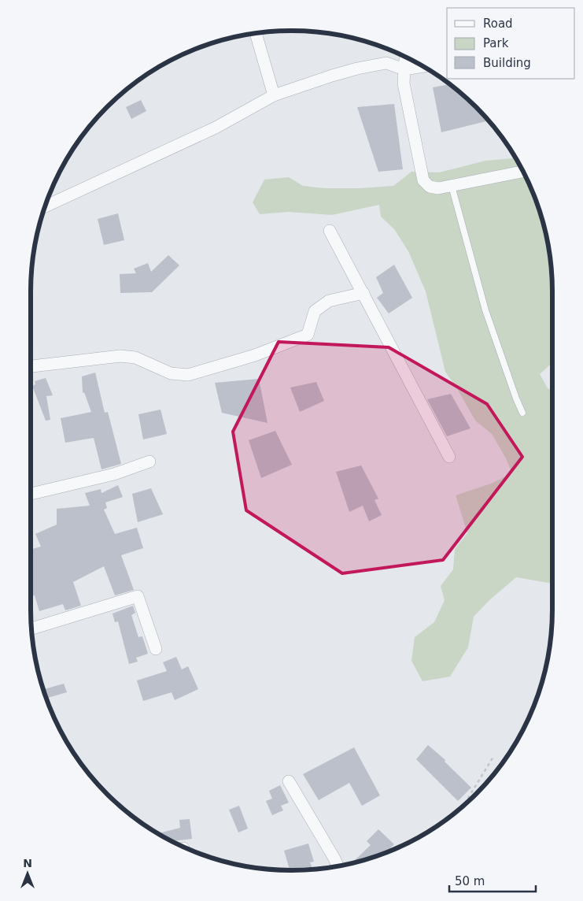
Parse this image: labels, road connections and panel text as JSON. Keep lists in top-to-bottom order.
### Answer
{
  "legend": ["Road", "Park", "Building"],
  "scale_bar": "50 m",
  "north": "top"
}
